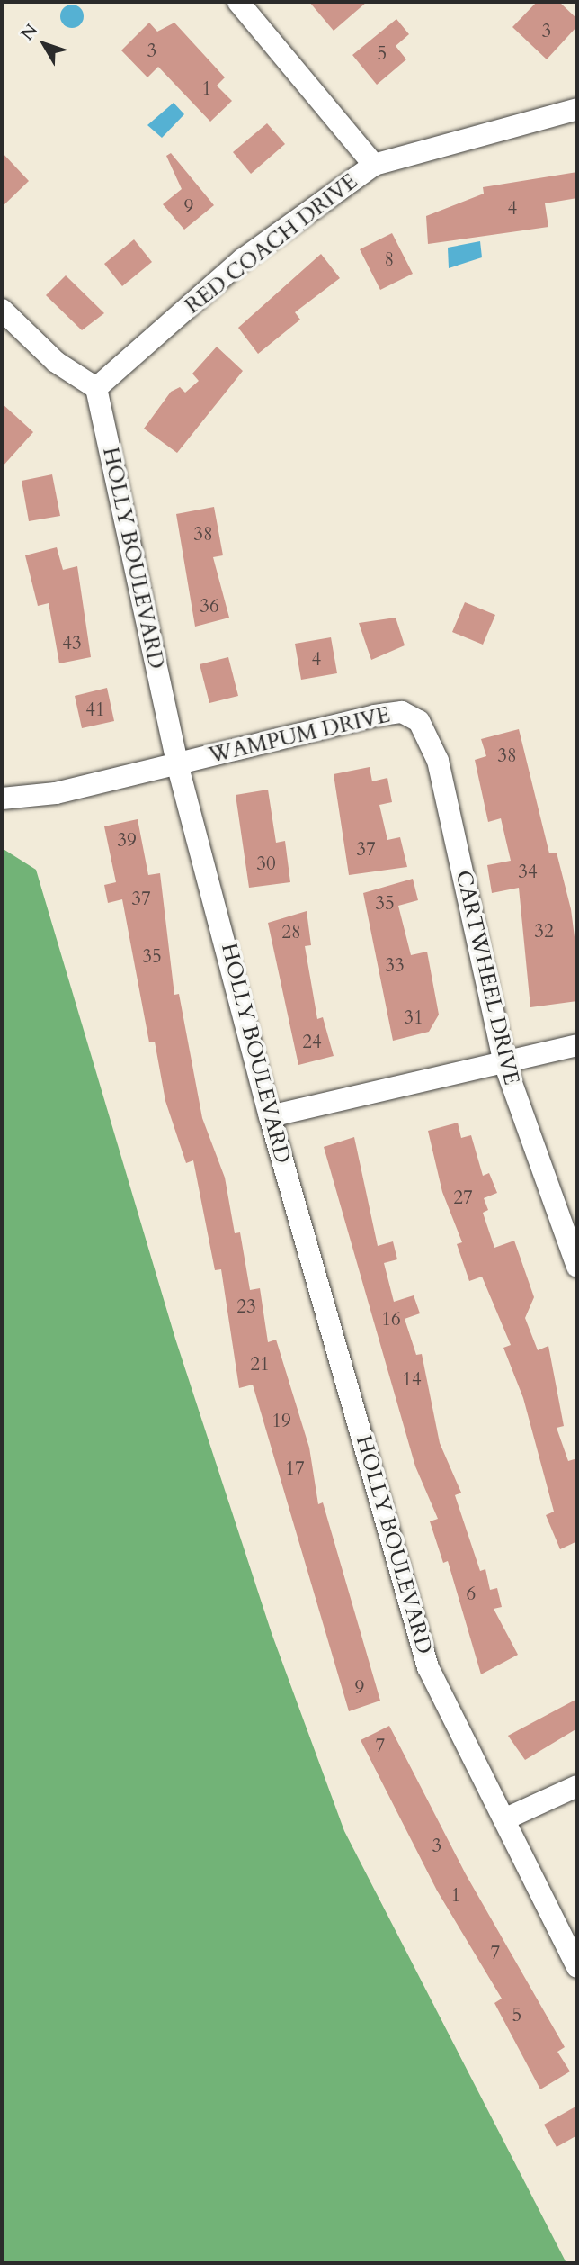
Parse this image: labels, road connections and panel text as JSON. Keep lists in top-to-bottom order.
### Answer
{
  "streets": {
    "street": [
      "RED COACH DRIVE",
      "HOLLY BOULEVARD",
      "WAMPUM DRIVE",
      "CARTWHEEL DRIVE"
    ]
  },
  "crossings": [
    ["RED COACH DRIVE", "HOLLY BOULEVARD"],
    ["HOLLY BOULEVARD", "WAMPUM DRIVE"],
    ["WAMPUM DRIVE", "CARTWHEEL DRIVE"]
  ],
  "house_numbers": [
    "3",
    "3",
    "5",
    "1",
    "9",
    "4",
    "8",
    "38",
    "36",
    "43",
    "4",
    "41",
    "38",
    "39",
    "37",
    "30",
    "34",
    "37",
    "35",
    "32",
    "28",
    "35",
    "33",
    "31",
    "24",
    "27",
    "23",
    "16",
    "21",
    "14",
    "19",
    "17",
    "6",
    "9",
    "7",
    "3",
    "1",
    "7",
    "5"
  ],
  "north": "top left"
}
